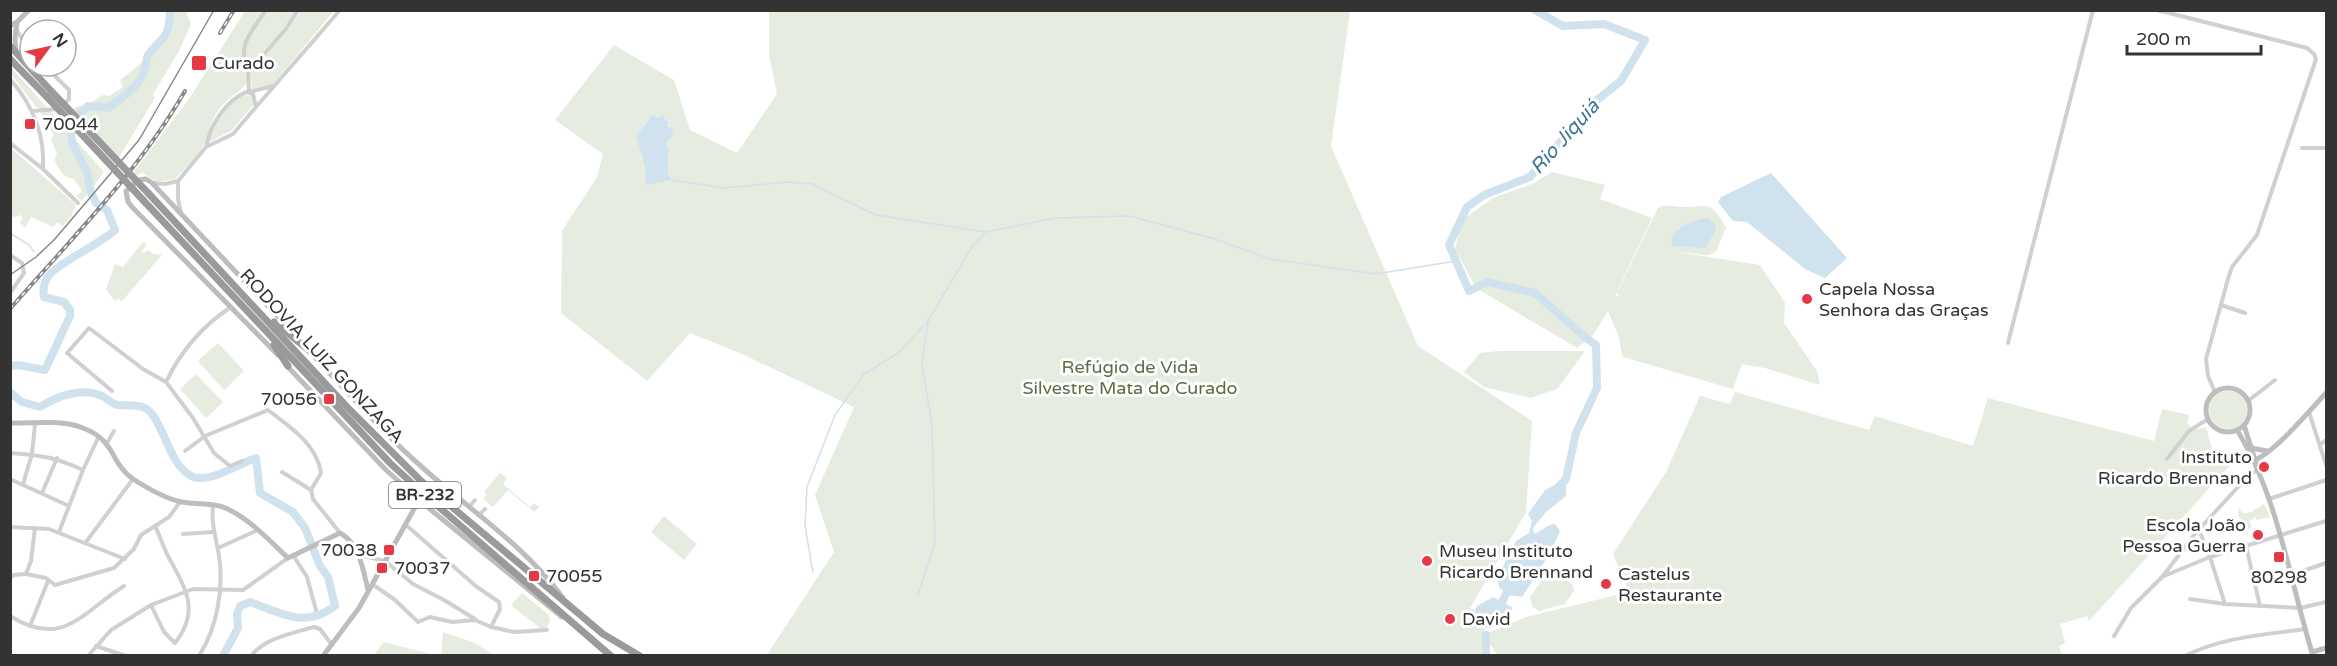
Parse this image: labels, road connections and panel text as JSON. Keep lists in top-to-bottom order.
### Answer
{
  "streets": {
    "highway": ["RODOVIA LUIZ GONZAGA", "BR-232"]
  },
  "water": ["Rio Jiquiá"],
  "parks": ["Refúgio de Vida Silvestre Mata do Curado"],
  "places": {
    "transit": [
      "Curado",
      "70044",
      "70056",
      "70038",
      "80298",
      "70037",
      "70055"
    ],
    "other": [
      "Capela Nossa Senhora das Graças",
      "Instituto Ricardo Brennand",
      "Escola João Pessoa Guerra",
      "Museu Instituto Ricardo Brennand",
      "Castelus Restaurante",
      "David"
    ]
  },
  "scale_bar": "200 m",
  "north": "top right"
}
